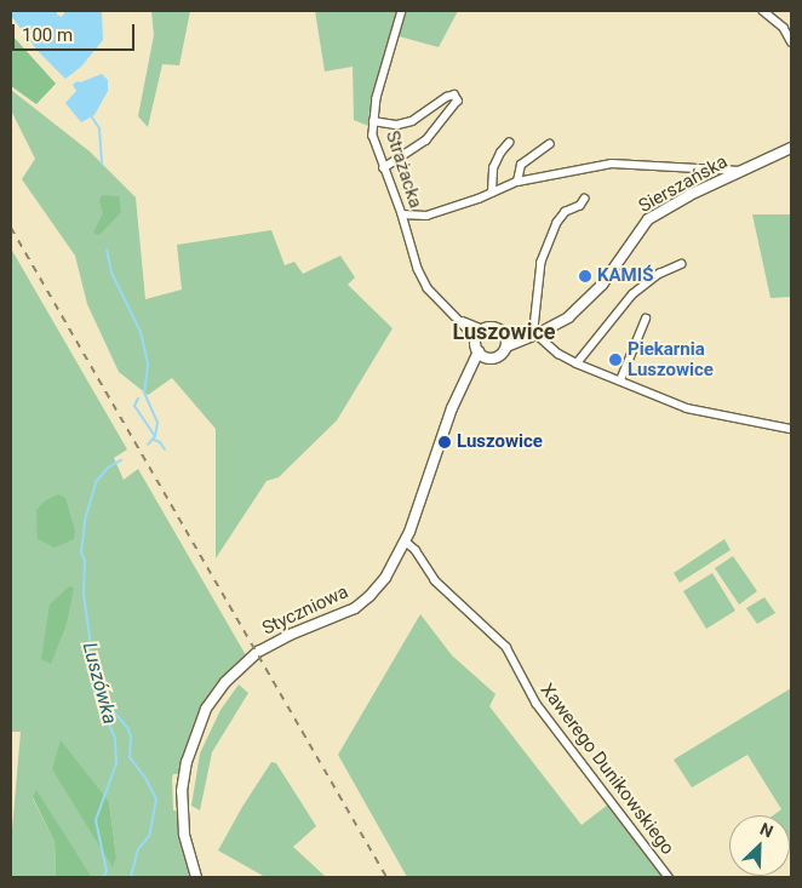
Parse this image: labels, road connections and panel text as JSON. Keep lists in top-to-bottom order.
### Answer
{
  "streets": {
    "street": [
      "Strażacka",
      "Sierszańska",
      "Styczniowa",
      "Xawerego Dunikowskiego"
    ]
  },
  "crossings": [
    ["Strażacka", "Sierszańska"],
    ["Strażacka", "Styczniowa"],
    ["Sierszańska", "Styczniowa"],
    ["Styczniowa", "Xawerego Dunikowskiego"]
  ],
  "districts": ["Luszowice"],
  "water": ["Luszówka"],
  "places": ["KAMIŚ", "Piekarnia Luszowice", "Luszowice"],
  "scale_bar": "100 m",
  "north": "top right"
}
